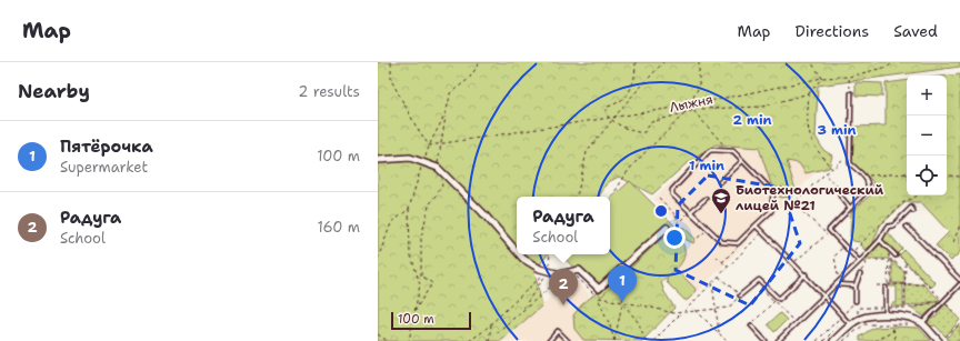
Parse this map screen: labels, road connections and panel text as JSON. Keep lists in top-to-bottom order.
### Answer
{
  "streets": {
    "path": ["Лыжня"]
  },
  "places": {
    "school or university": ["Биотехнологический лицей №21"]
  },
  "scale_bar": "100 m",
  "page": {
    "header": "Map",
    "nav": ["Map", "Directions", "Saved"],
    "heading": ["Nearby", "2 results"],
    "map_buttons": ["+", "−"],
    "list": [
      {
        "mark": "1",
        "name": "Пятёрочка",
        "note": "Supermarket",
        "value": "100 m"
      },
      {
        "mark": "2",
        "name": "Радуга",
        "note": "School",
        "value": "160 m"
      }
    ],
    "popup": ["Радуга", "School"],
    "pins": ["1", "2"],
    "scale": "100 m"
  },
  "rings": ["2 min", "3 min", "1 min"]
}
